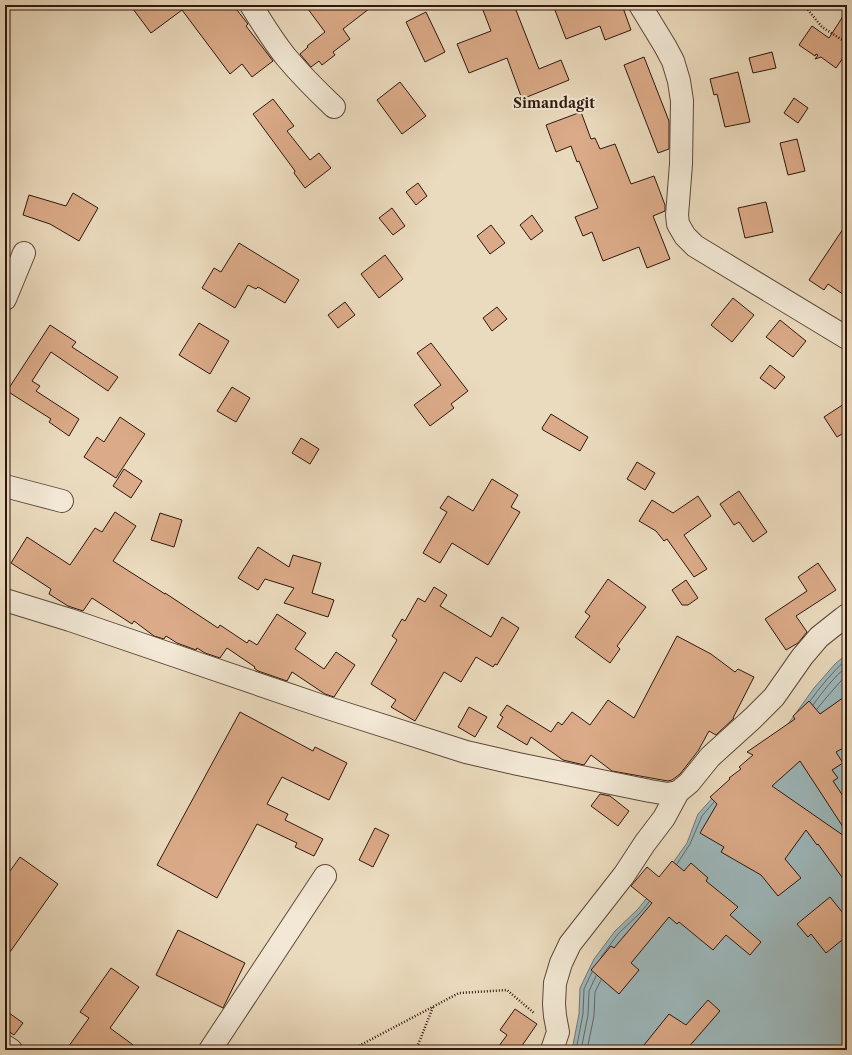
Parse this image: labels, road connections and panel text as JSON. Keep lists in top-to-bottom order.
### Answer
{
  "districts": ["Simandagit"]
}
